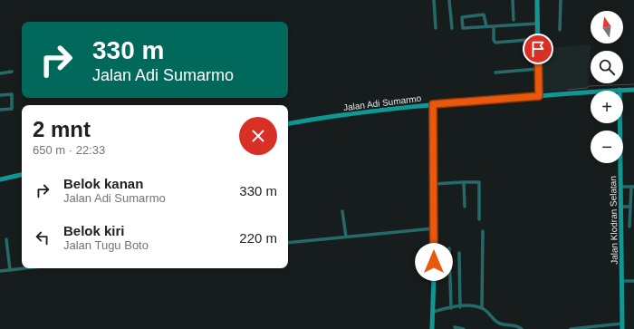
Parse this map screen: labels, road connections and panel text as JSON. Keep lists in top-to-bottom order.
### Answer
{
  "streets": {
    "main road": ["Jalan Adi Sumarmo", "Jalan Klodran Selatan"]
  },
  "crossings": [
    ["Jalan Adi Sumarmo", "Jalan Klodran Selatan"]
  ],
  "north": "top",
  "page": {
    "map_buttons": ["+", "−"],
    "turn": ["330 m", "Jalan Adi Sumarmo"],
    "heading": ["2 mnt", "650 m · 22:33"],
    "list": [
      {
        "name": "Belok kanan",
        "note": "Jalan Adi Sumarmo",
        "value": "330 m"
      },
      {
        "name": "Belok kiri",
        "note": "Jalan Tugu Boto",
        "value": "220 m"
      }
    ]
  }
}
